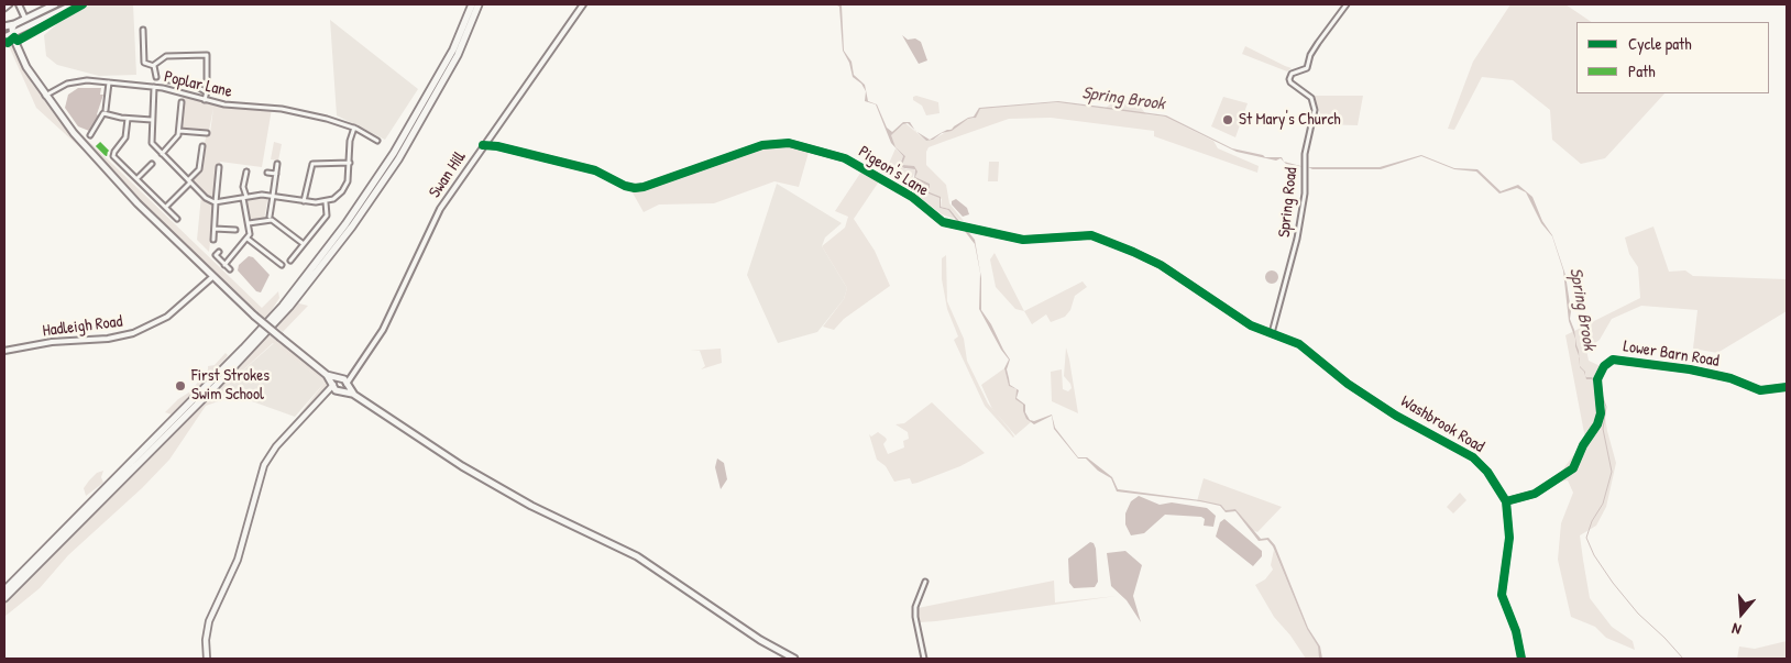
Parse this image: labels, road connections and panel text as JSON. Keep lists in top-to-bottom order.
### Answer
{
  "streets": {
    "street": [
      "Poplar Lane",
      "Pigeon's Lane",
      "Swan Hill",
      "Spring Road",
      "Hadleigh Road",
      "Lower Barn Road",
      "Washbrook Road"
    ]
  },
  "crossings": [
    ["Pigeon's Lane", "Swan Hill"],
    ["Pigeon's Lane", "Spring Road"],
    ["Pigeon's Lane", "Washbrook Road"],
    ["Spring Road", "Washbrook Road"],
    ["Lower Barn Road", "Washbrook Road"]
  ],
  "water": ["Spring Brook"],
  "places": ["St Mary's Church", "First Strokes Swim School"],
  "legend": ["Cycle path", "Path"],
  "north": "bottom"
}
